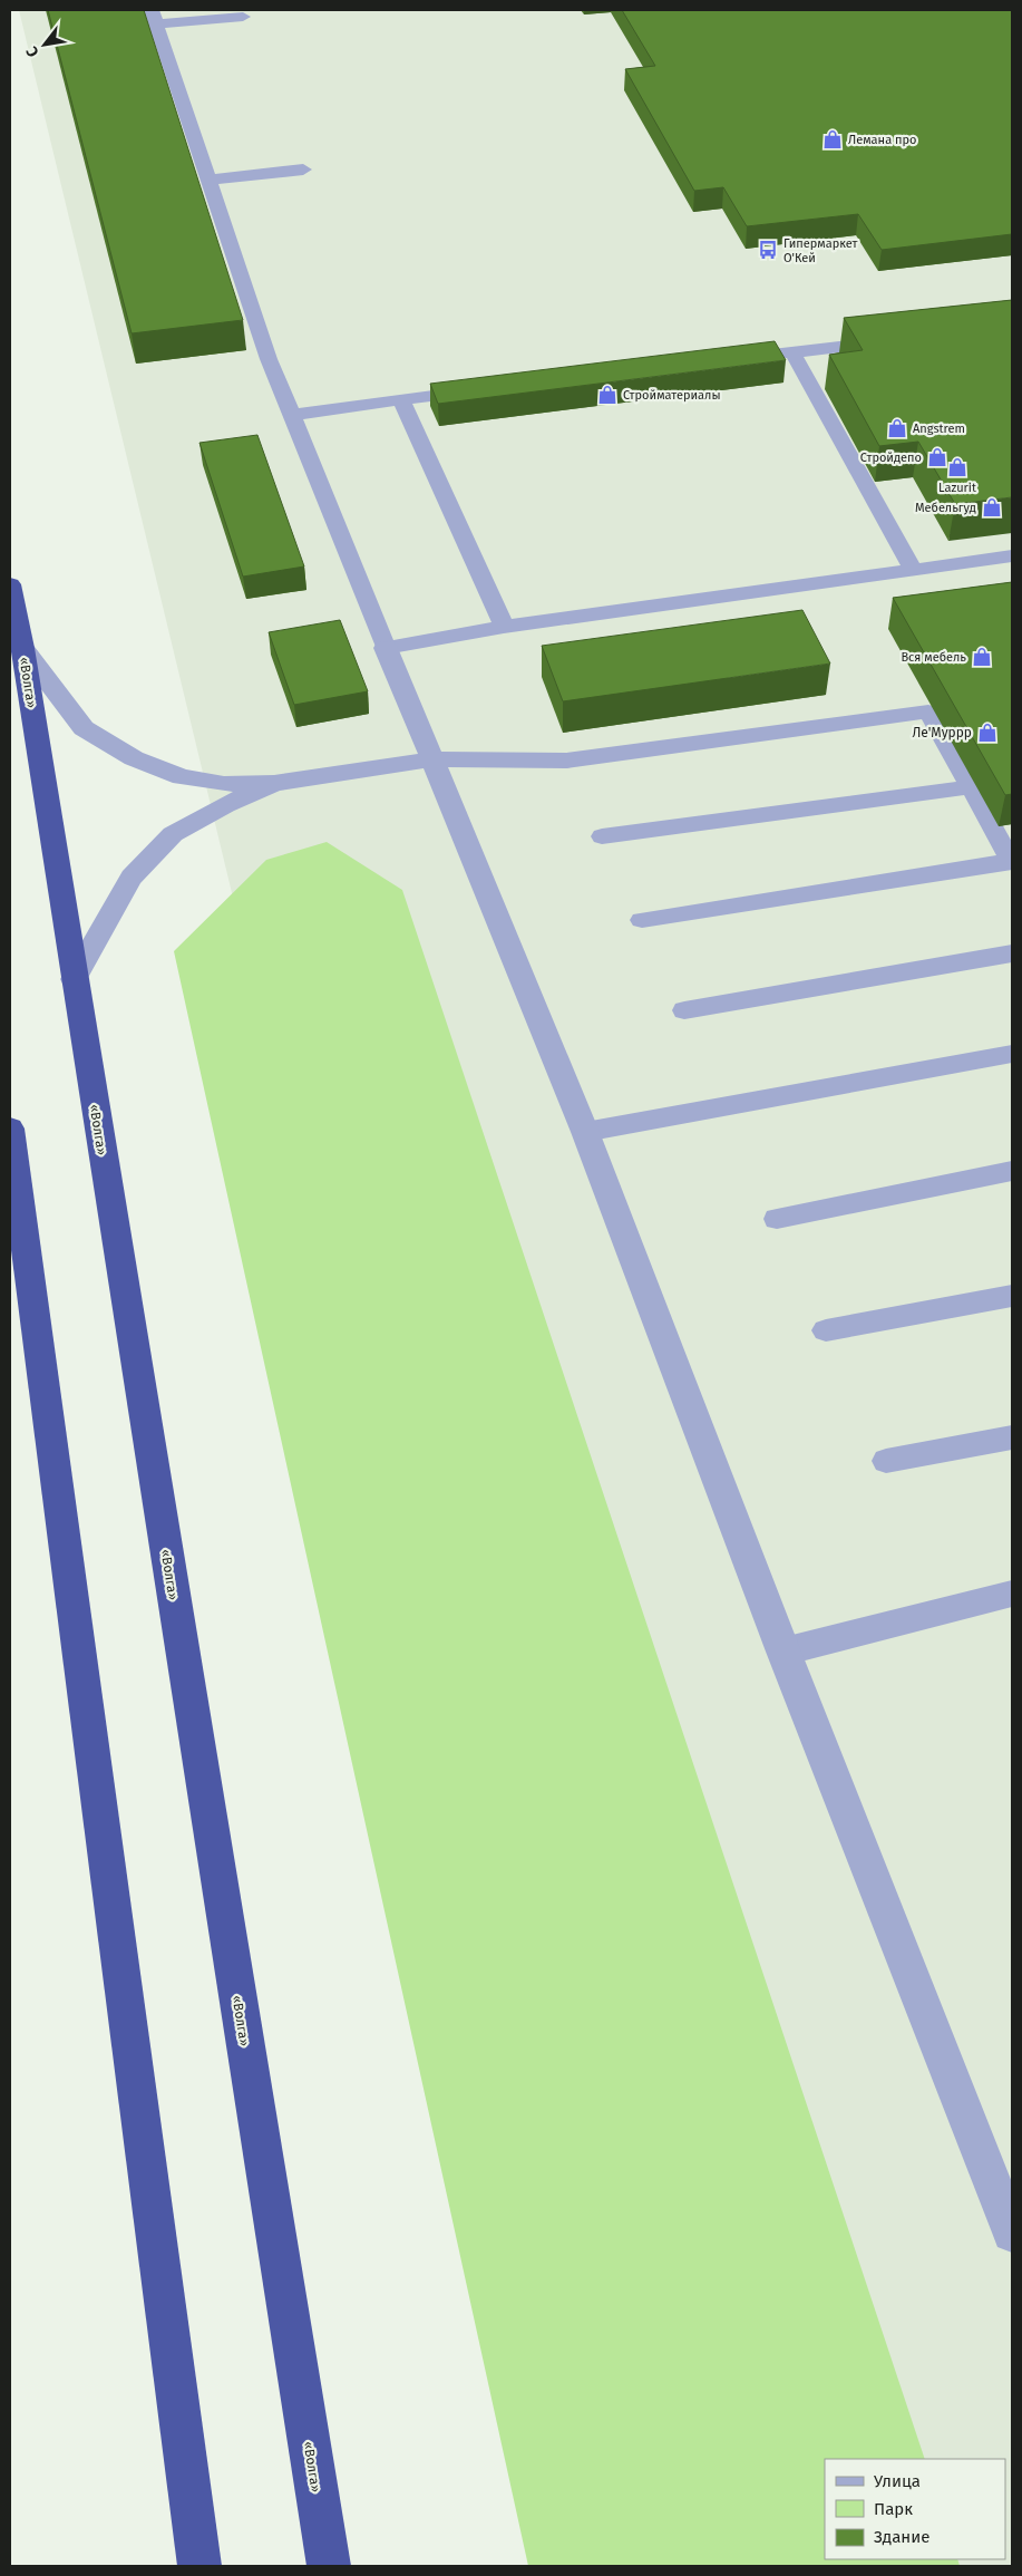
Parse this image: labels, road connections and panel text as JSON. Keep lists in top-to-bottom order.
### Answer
{
  "streets": {
    "highway": ["«Волга»"]
  },
  "places": {
    "shop": [
      "Лемана про",
      "Стройматериалы",
      "Angstrem",
      "Стройдепо",
      "Lazurit",
      "Мебельгуд",
      "Вся мебель",
      "Ле'Муррр"
    ],
    "bus stop": ["Гипермаркет О'Кей"]
  },
  "legend": ["Улица", "Парк", "Здание"],
  "north": "bottom left"
}
